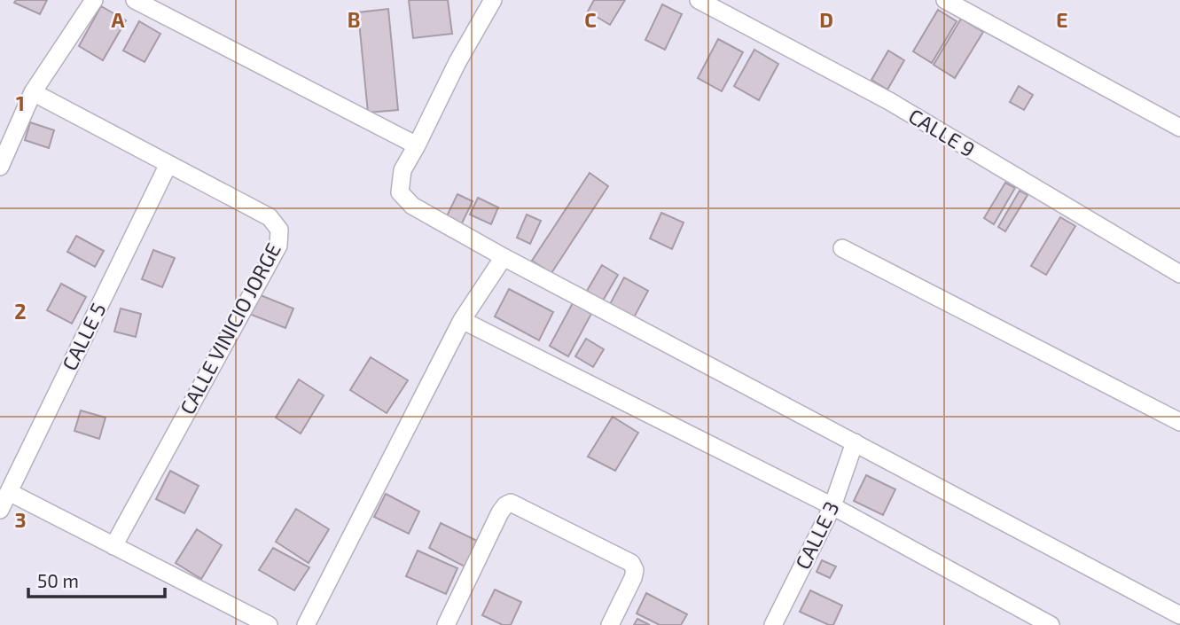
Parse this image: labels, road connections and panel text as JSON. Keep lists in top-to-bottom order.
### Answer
{
  "streets": {
    "street": [
      "CALLE 9",
      "CALLE VINICIO JORGE",
      "CALLE 5",
      "CALLE 3"
    ]
  },
  "crossings": [
    ["CALLE VINICIO JORGE", "CALLE 5"]
  ],
  "scale_bar": "50 m",
  "grid": {
    "columns": [
      "A",
      "B",
      "C",
      "D",
      "E"
    ],
    "rows": ["1", "2", "3"]
  }
}
